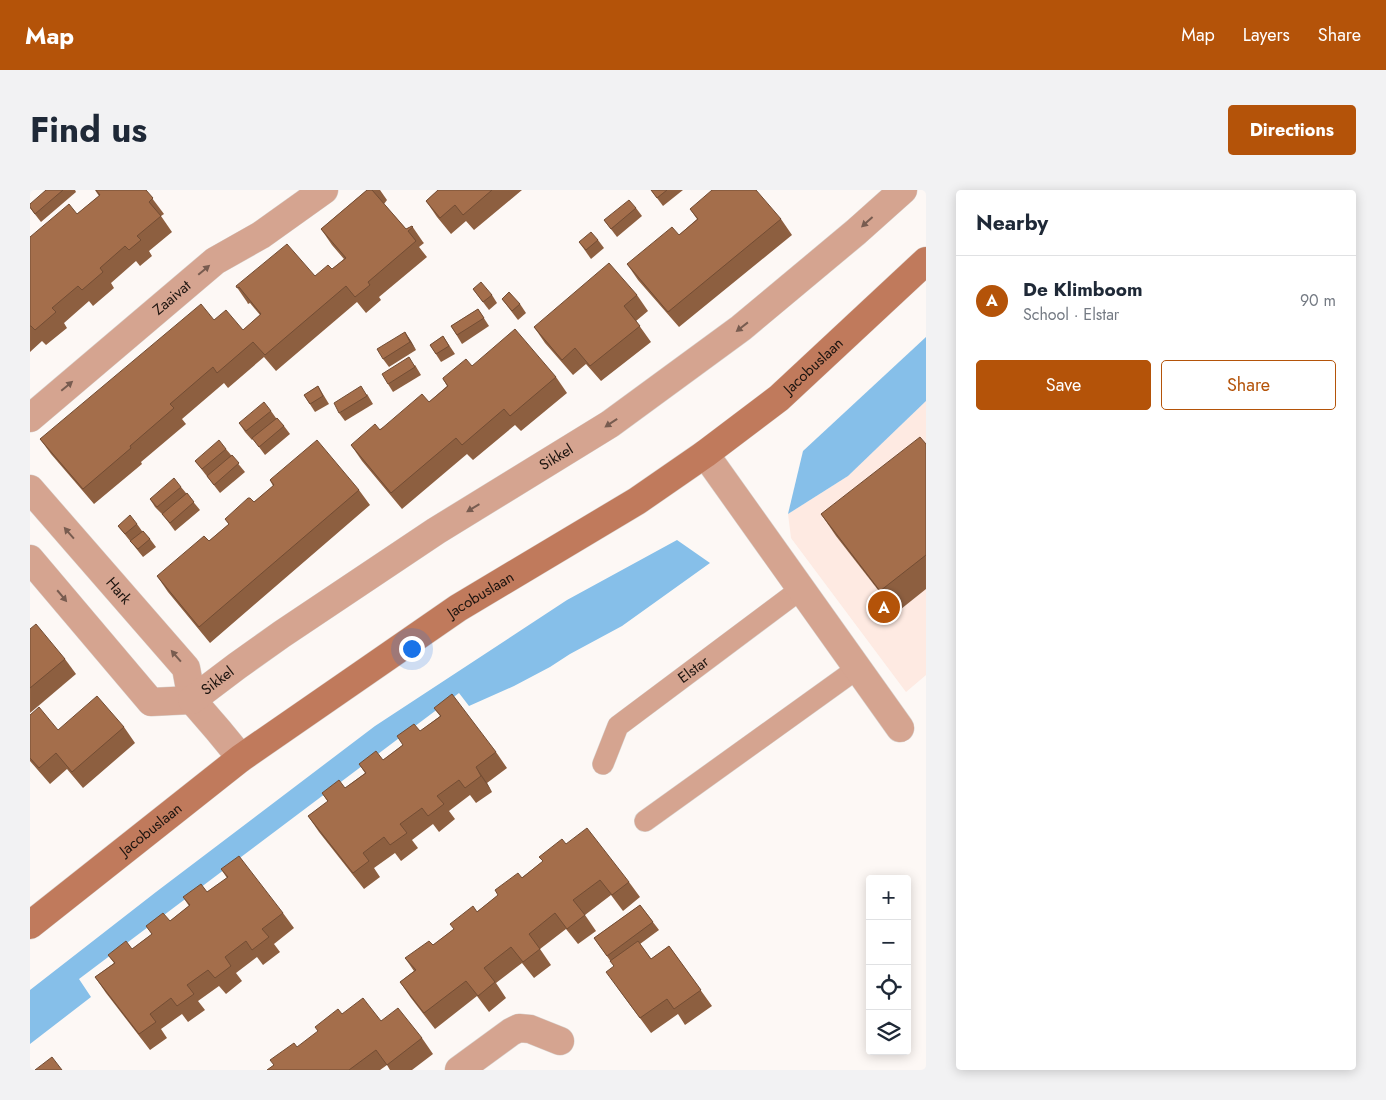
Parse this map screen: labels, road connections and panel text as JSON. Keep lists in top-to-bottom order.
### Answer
{
  "streets": {
    "main road": ["Jacobuslaan"],
    "street": ["Zaaivat", "Sikkel", "Hark"],
    "lane": ["Elstar"]
  },
  "crossings": [
    ["Sikkel", "Hark"]
  ],
  "one_way": ["Zaaivat", "Sikkel"],
  "page": {
    "header": "Map",
    "nav": ["Map", "Layers", "Share"],
    "title": "Find us",
    "buttons": [
      "Directions",
      ["Save", "Share"]
    ],
    "heading": "Nearby",
    "list": [
      {
        "mark": "A",
        "name": "De Klimboom",
        "note": "School · Elstar",
        "value": "90 m"
      }
    ],
    "pins": "A",
    "map_buttons": ["+", "−"]
  }
}
